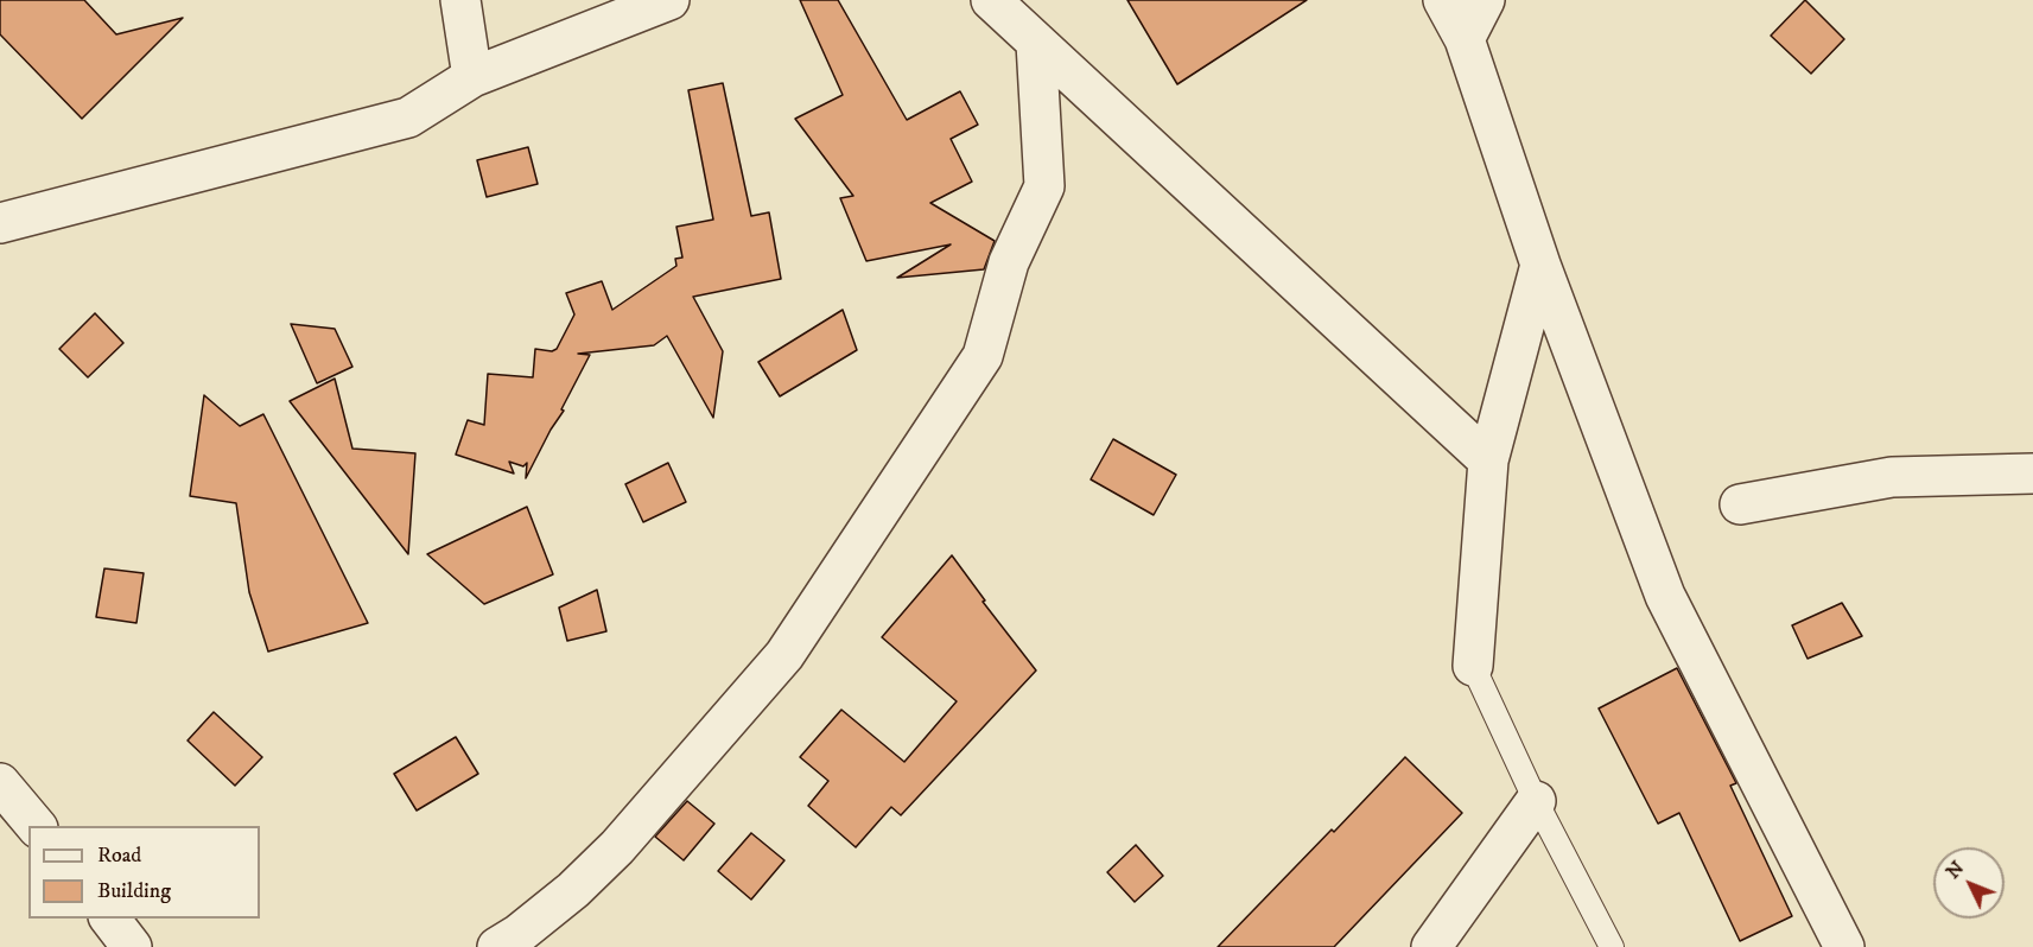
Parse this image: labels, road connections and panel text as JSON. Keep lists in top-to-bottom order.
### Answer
{
  "legend": ["Road", "Building"],
  "north": "top left"
}
